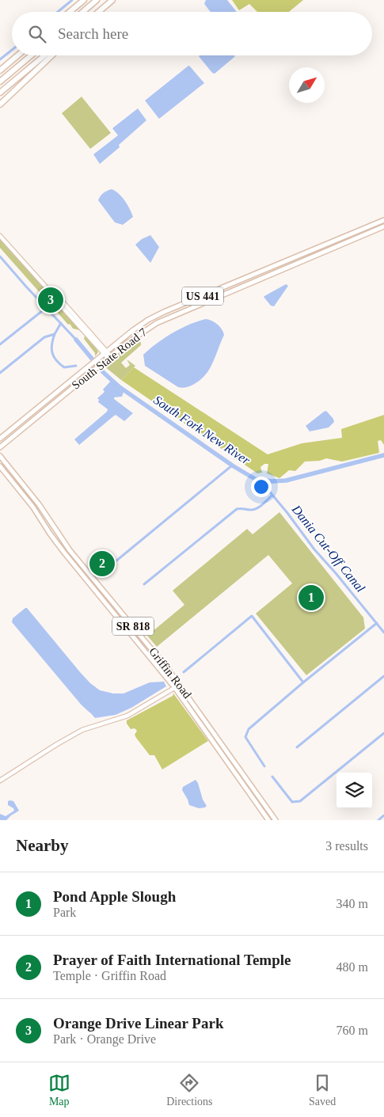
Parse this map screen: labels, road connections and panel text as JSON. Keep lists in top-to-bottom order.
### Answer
{
  "streets": {
    "main road": [
      "US 441",
      "South State Road 7",
      "SR 818",
      "Griffin Road"
    ]
  },
  "water": ["South Fork New River", "Dania Cut-Off Canal"],
  "north": "top right",
  "page": {
    "search": "Search here",
    "pins": ["3", "2", "1"],
    "heading": ["Nearby", "3 results"],
    "list": [
      {
        "mark": "1",
        "name": "Pond Apple Slough",
        "note": "Park",
        "value": "340 m"
      },
      {
        "mark": "2",
        "name": "Prayer of Faith International Temple",
        "note": "Temple · Griffin Road",
        "value": "480 m"
      },
      {
        "mark": "3",
        "name": "Orange Drive Linear Park",
        "note": "Park · Orange Drive",
        "value": "760 m"
      }
    ],
    "nav": ["Map", "Directions", "Saved"]
  }
}
